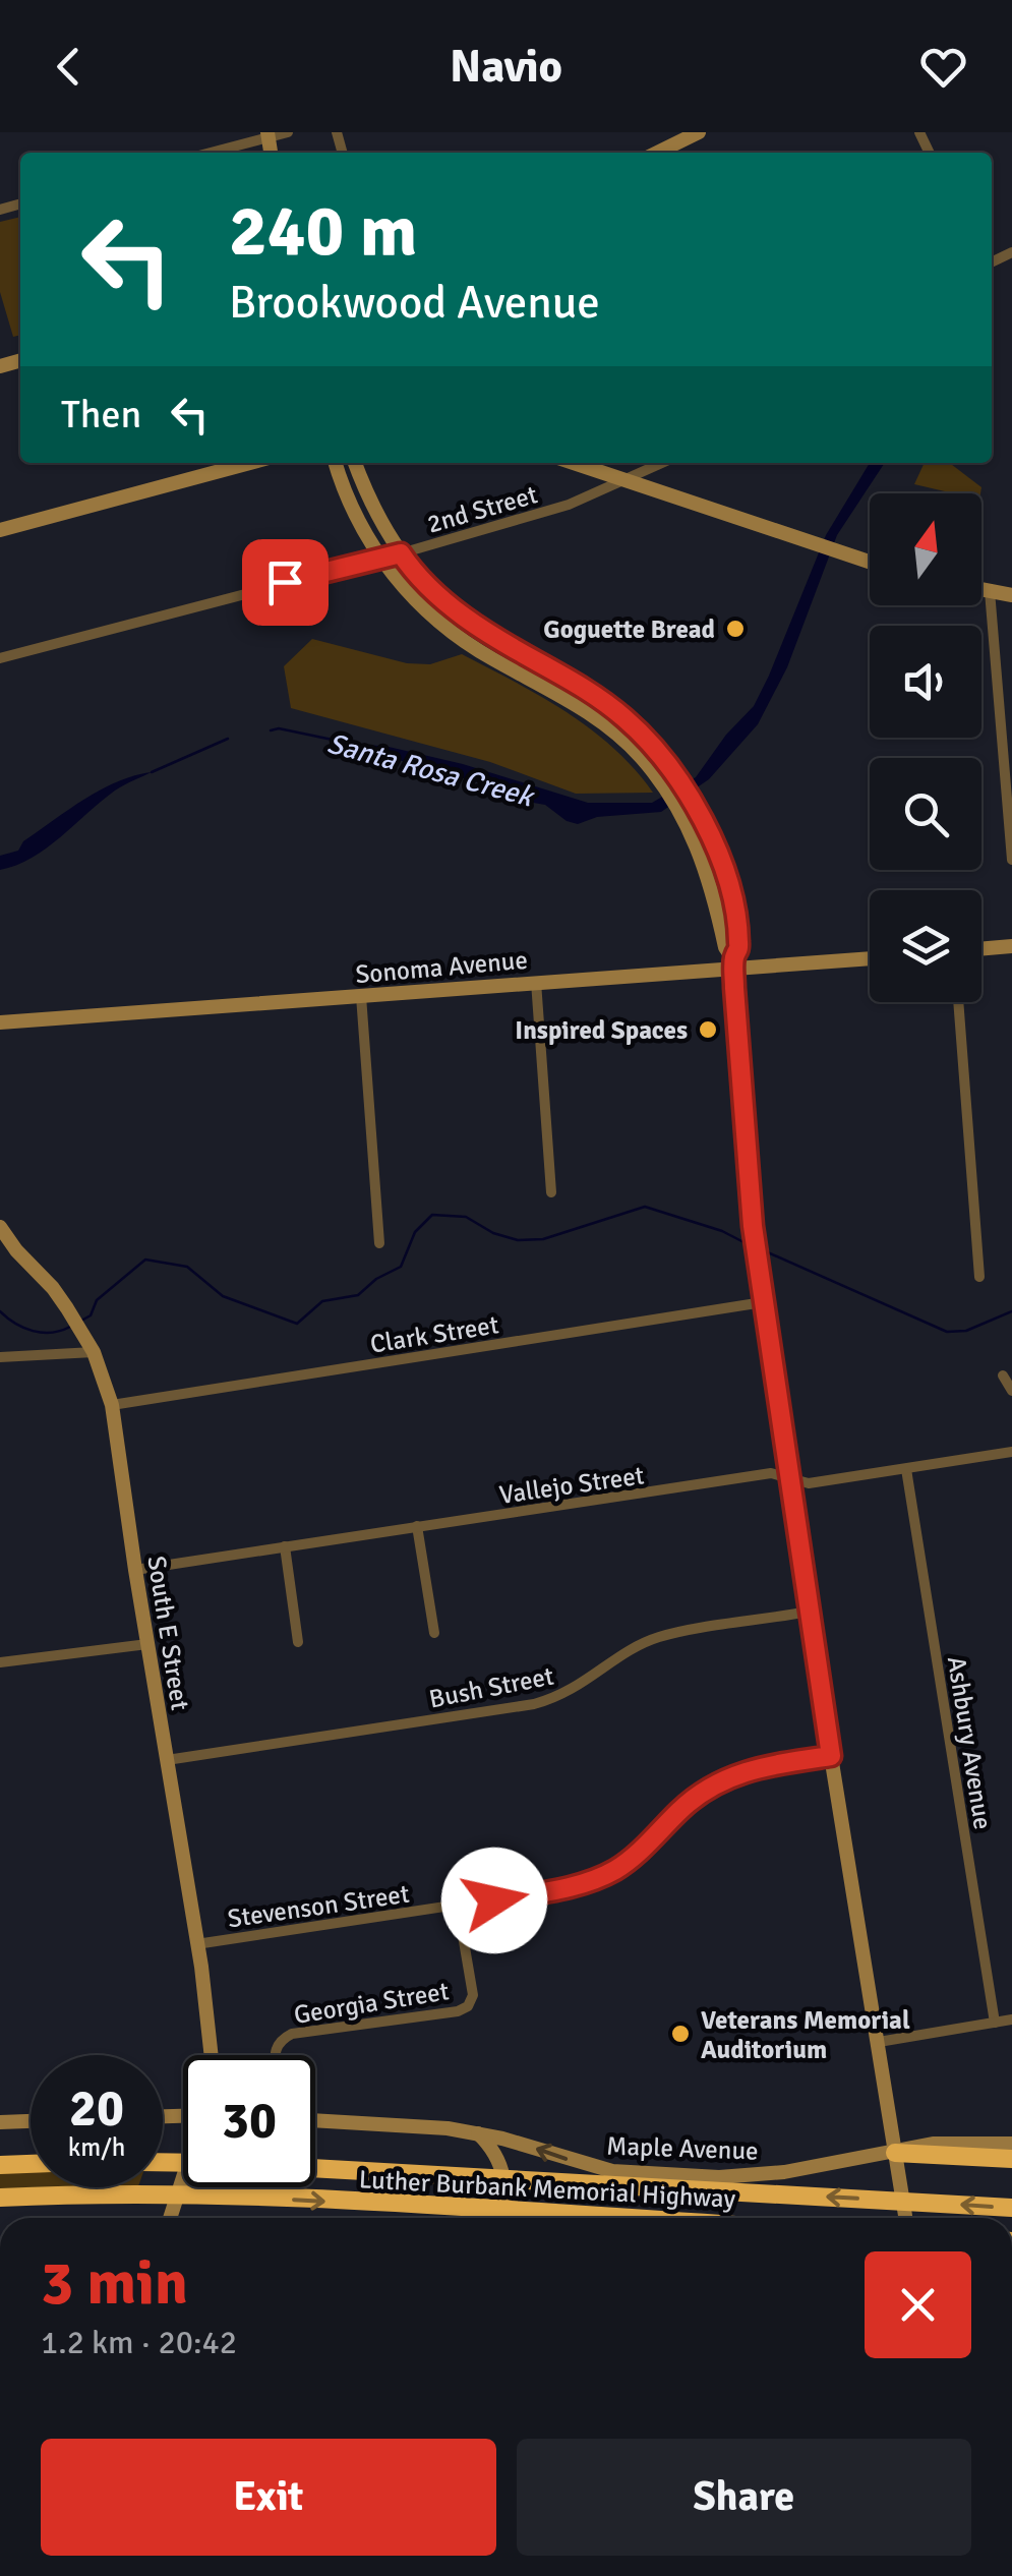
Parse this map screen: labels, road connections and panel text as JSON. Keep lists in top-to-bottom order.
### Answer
{
  "streets": {
    "highway": ["Luther Burbank Memorial Highway"],
    "street": [
      "2nd Street",
      "Sonoma Avenue",
      "Clark Street",
      "Vallejo Street",
      "South E Street",
      "Bush Street",
      "Ashbury Avenue",
      "Stevenson Street",
      "Georgia Street",
      "Maple Avenue"
    ]
  },
  "crossings": [
    ["Clark Street", "South E Street"],
    ["Vallejo Street", "South E Street"],
    ["Vallejo Street", "Ashbury Avenue"],
    ["South E Street", "Bush Street"],
    ["South E Street", "Stevenson Street"],
    ["Stevenson Street", "Georgia Street"]
  ],
  "one_way": ["Maple Avenue"],
  "water": ["Santa Rosa Creek"],
  "places": ["Goguette Bread", "Inspired Spaces", "Veterans Memorial Auditorium"],
  "north": "top",
  "page": {
    "header": "Navio",
    "turn": ["240 m", "Brookwood Avenue"],
    "then": "Then",
    "speed": "20 km/h",
    "limit": "30",
    "heading": ["3 min", "1.2 km · 20:42"],
    "buttons": ["Exit", "Share"]
  }
}
